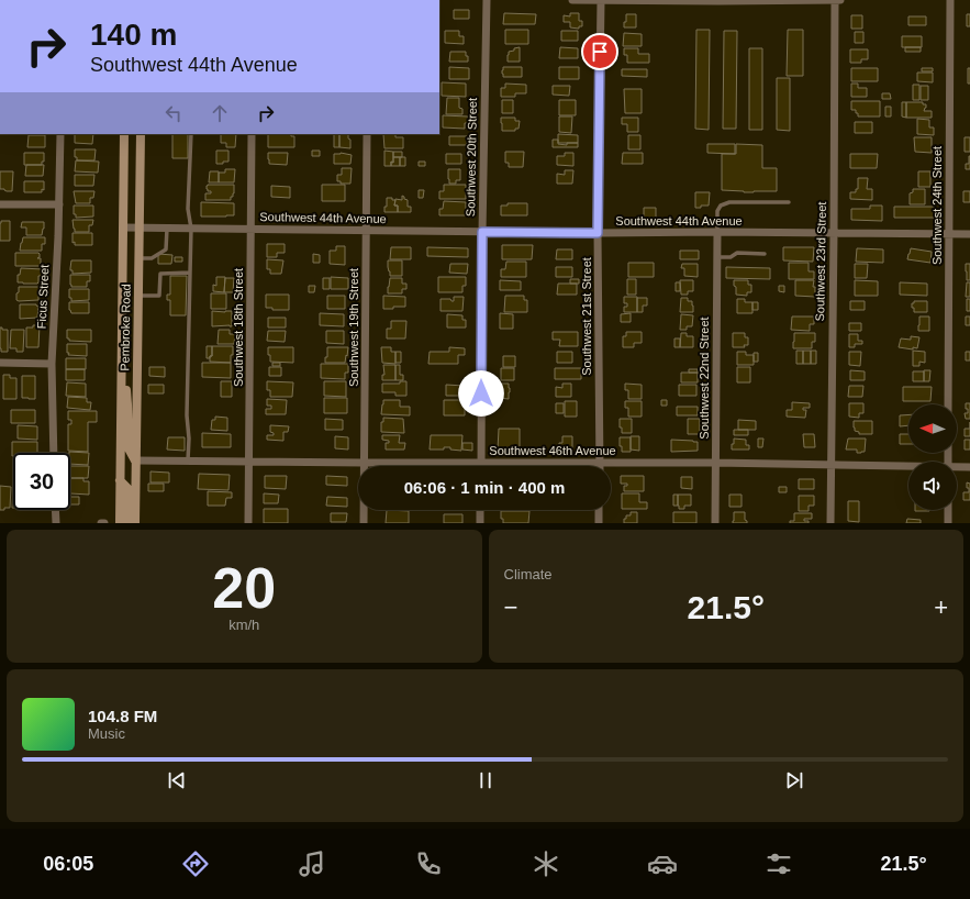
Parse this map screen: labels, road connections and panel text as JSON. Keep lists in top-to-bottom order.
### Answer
{
  "streets": {
    "main road": ["Pembroke Road"],
    "street": [
      "Southwest 20th Street",
      "Southwest 24th Street",
      "Southwest 44th Avenue",
      "Southwest 23rd Street",
      "Ficus Street",
      "Southwest 21st Street",
      "Southwest 18th Street",
      "Southwest 19th Street",
      "Southwest 22nd Street",
      "Southwest 46th Avenue"
    ]
  },
  "crossings": [
    ["Southwest 20th Street", "Southwest 44th Avenue"],
    ["Southwest 20th Street", "Southwest 46th Avenue"],
    ["Southwest 24th Street", "Southwest 44th Avenue"],
    ["Southwest 44th Avenue", "Southwest 23rd Street"],
    ["Southwest 44th Avenue", "Southwest 21st Street"],
    ["Southwest 44th Avenue", "Pembroke Road"],
    ["Southwest 44th Avenue", "Southwest 18th Street"],
    ["Southwest 44th Avenue", "Southwest 19th Street"],
    ["Southwest 44th Avenue", "Southwest 22nd Street"],
    ["Southwest 23rd Street", "Southwest 46th Avenue"],
    ["Southwest 21st Street", "Southwest 46th Avenue"],
    ["Pembroke Road", "Southwest 46th Avenue"],
    ["Southwest 18th Street", "Southwest 46th Avenue"],
    ["Southwest 19th Street", "Southwest 46th Avenue"],
    ["Southwest 22nd Street", "Southwest 46th Avenue"]
  ],
  "north": "left",
  "page": {
    "turn": ["140 m", "Southwest 44th Avenue"],
    "limit": "30",
    "trip": "06:06 · 1 min · 400 m",
    "tile": [
      ["20", "km/h"],
      "Climate"
    ],
    "heat": ["−", "21.5°", "+"],
    "song": ["104.8 FM", "Music"],
    "tabs": ["06:05", "21.5°"]
  }
}
